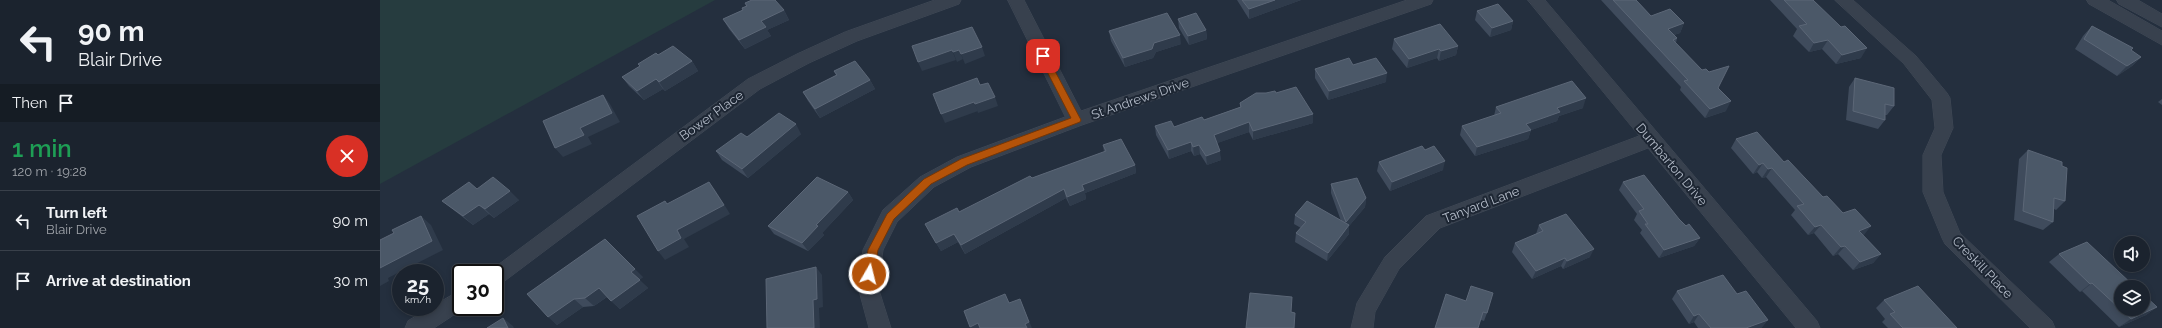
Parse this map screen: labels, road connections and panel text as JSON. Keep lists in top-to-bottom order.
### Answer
{
  "streets": {
    "street": [
      "St Andrews Drive",
      "Bower Place",
      "Dumbarton Drive",
      "Tanyard Lane",
      "Creskill Place"
    ]
  },
  "crossings": [
    ["Dumbarton Drive", "Tanyard Lane"]
  ],
  "page": {
    "turn": ["90 m", "Blair Drive"],
    "then": "Then",
    "heading": ["1 min", "120 m · 19:28"],
    "list": [
      {
        "name": "Turn left",
        "note": "Blair Drive",
        "value": "90 m"
      },
      {
        "name": "Arrive at destination",
        "value": "30 m"
      }
    ],
    "speed": "25 km/h",
    "limit": "30"
  }
}
